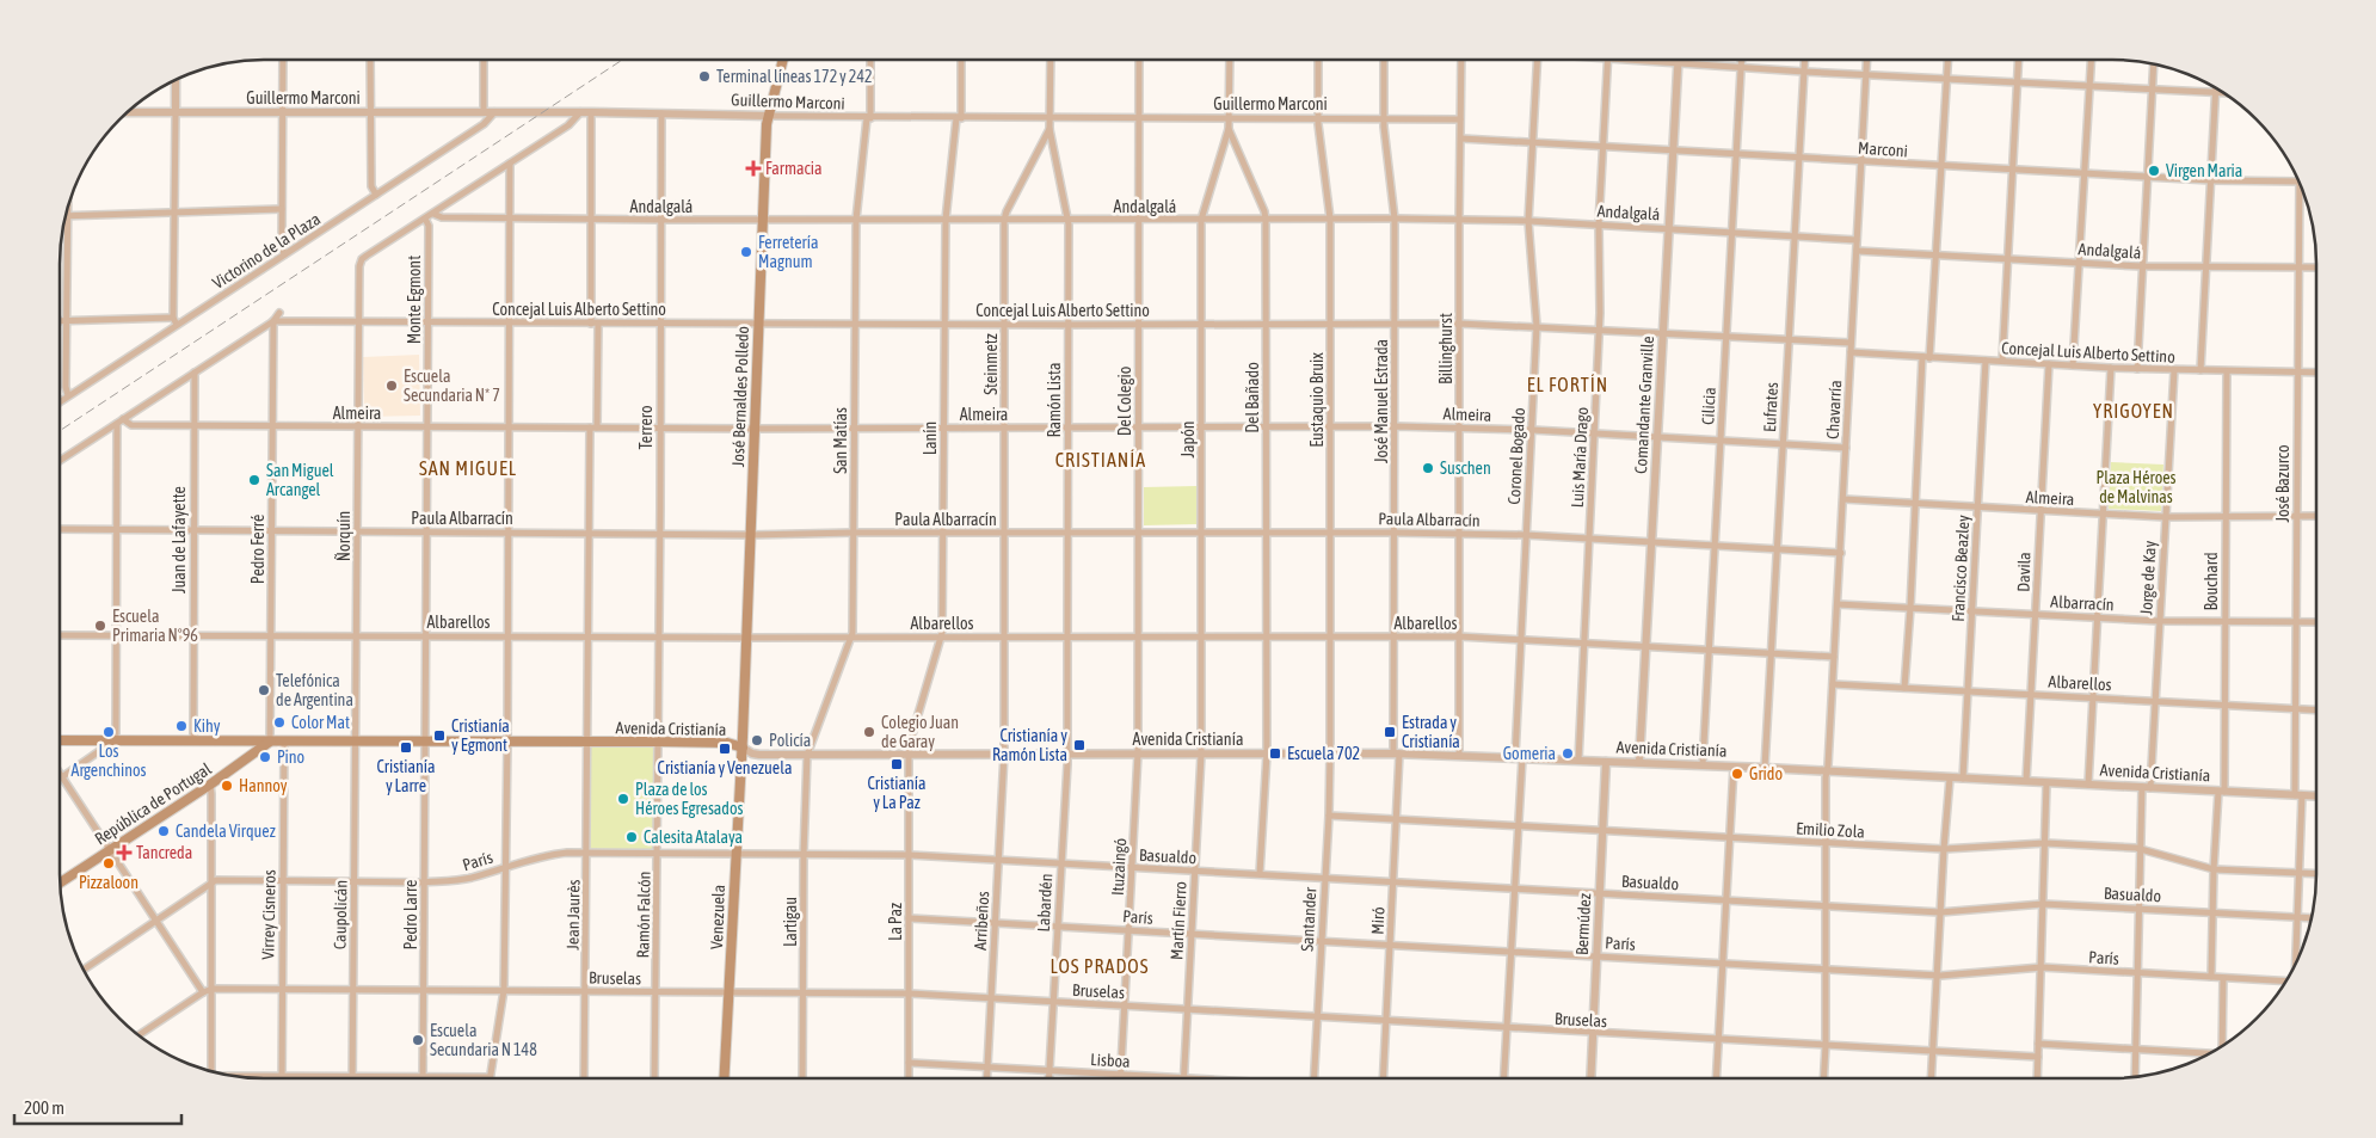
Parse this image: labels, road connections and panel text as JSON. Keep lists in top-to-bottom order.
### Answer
{
  "streets": {
    "main road": [
      "José Bernaldes Polledo",
      "Avenida Cristianía",
      "República de Portugal",
      "Venezuela"
    ],
    "street": [
      "Guillermo Marconi",
      "Marconi",
      "Andalgalá",
      "Victorino de la Plaza",
      "Monte Egmont",
      "Concejal Luis Alberto Settino",
      "Billinghurst",
      "Steinmetz",
      "Del Bañado",
      "Ramón Lista",
      "Eustaquio Bruix",
      "Del Colegio",
      "José Manuel Estrada",
      "Comandante Granville",
      "Cilicia",
      "Eufrates",
      "Chavarría",
      "Almeira",
      "Terrero",
      "Lanín",
      "Japón",
      "San Matías",
      "Coronel Bogado",
      "Luis María Drago",
      "José Bazurco",
      "Paula Albarracín",
      "Ñorquín",
      "Juan de Lafayette",
      "Pedro Ferré",
      "Francisco Beazley",
      "Davila",
      "Jorge de Kay",
      "Bouchard",
      "Albarracín",
      "Albarellos",
      "Emilio Zola",
      "Basualdo",
      "París",
      "Ituzaingó",
      "Labardén",
      "Virrey Cisneros",
      "Caupolicán",
      "Pedro Larre",
      "Jean Jaurès",
      "Ramón Falcón",
      "Santander",
      "Arribeños",
      "Martín Fierro",
      "Miró",
      "Lartigau",
      "La Paz",
      "Bermúdez",
      "Bruselas",
      "Lisboa"
    ]
  },
  "crossings": [
    ["Guillermo Marconi", "Victorino de la Plaza"],
    ["Guillermo Marconi", "Billinghurst"],
    ["Guillermo Marconi", "José Bernaldes Polledo"],
    ["Guillermo Marconi", "Del Bañado"],
    ["Guillermo Marconi", "Ramón Lista"],
    ["Guillermo Marconi", "Eustaquio Bruix"],
    ["Guillermo Marconi", "Del Colegio"],
    ["Guillermo Marconi", "José Manuel Estrada"],
    ["Guillermo Marconi", "Terrero"],
    ["Guillermo Marconi", "Lanín"],
    ["Guillermo Marconi", "San Matías"],
    ["Marconi", "Billinghurst"],
    ["Marconi", "Comandante Granville"],
    ["Marconi", "Cilicia"],
    ["Marconi", "Eufrates"],
    ["Marconi", "Chavarría"],
    ["Marconi", "Coronel Bogado"],
    ["Marconi", "Luis María Drago"],
    ["Andalgalá", "Billinghurst"],
    ["Andalgalá", "Steinmetz"],
    ["Andalgalá", "José Bernaldes Polledo"],
    ["Andalgalá", "Del Bañado"],
    ["Andalgalá", "Ramón Lista"],
    ["Andalgalá", "Eustaquio Bruix"],
    ["Andalgalá", "Del Colegio"],
    ["Andalgalá", "José Manuel Estrada"],
    ["Andalgalá", "Comandante Granville"],
    ["Andalgalá", "Cilicia"],
    ["Andalgalá", "Eufrates"],
    ["Andalgalá", "Chavarría"],
    ["Andalgalá", "Terrero"],
    ["Andalgalá", "Lanín"],
    ["Andalgalá", "Japón"],
    ["Andalgalá", "San Matías"],
    ["Andalgalá", "Coronel Bogado"],
    ["Andalgalá", "Luis María Drago"],
    ["Andalgalá", "José Bazurco"],
    ["Monte Egmont", "Concejal Luis Alberto Settino"],
    ["Monte Egmont", "Almeira"],
    ["Monte Egmont", "Paula Albarracín"],
    ["Monte Egmont", "Ñorquín"],
    ["Monte Egmont", "Albarellos"],
    ["Monte Egmont", "Avenida Cristianía"],
    ["Monte Egmont", "Pedro Larre"],
    ["Concejal Luis Alberto Settino", "Billinghurst"],
    ["Concejal Luis Alberto Settino", "Steinmetz"],
    ["Concejal Luis Alberto Settino", "José Bernaldes Polledo"],
    ["Concejal Luis Alberto Settino", "Del Bañado"],
    ["Concejal Luis Alberto Settino", "Ramón Lista"],
    ["Concejal Luis Alberto Settino", "Eustaquio Bruix"],
    ["Concejal Luis Alberto Settino", "Del Colegio"],
    ["Concejal Luis Alberto Settino", "José Manuel Estrada"],
    ["Concejal Luis Alberto Settino", "Comandante Granville"],
    ["Concejal Luis Alberto Settino", "Cilicia"],
    ["Concejal Luis Alberto Settino", "Eufrates"],
    ["Concejal Luis Alberto Settino", "Chavarría"],
    ["Concejal Luis Alberto Settino", "Terrero"],
    ["Concejal Luis Alberto Settino", "Lanín"],
    ["Concejal Luis Alberto Settino", "Japón"],
    ["Concejal Luis Alberto Settino", "San Matías"],
    ["Concejal Luis Alberto Settino", "Coronel Bogado"],
    ["Concejal Luis Alberto Settino", "Luis María Drago"],
    ["Concejal Luis Alberto Settino", "José Bazurco"],
    ["Concejal Luis Alberto Settino", "Ñorquín"],
    ["Concejal Luis Alberto Settino", "Pedro Ferré"],
    ["Concejal Luis Alberto Settino", "Francisco Beazley"],
    ["Concejal Luis Alberto Settino", "Davila"],
    ["Concejal Luis Alberto Settino", "Jorge de Kay"],
    ["Concejal Luis Alberto Settino", "Bouchard"],
    ["Concejal Luis Alberto Settino", "Jean Jaurès"],
    ["Billinghurst", "Almeira"],
    ["Billinghurst", "Paula Albarracín"],
    ["Billinghurst", "Albarellos"],
    ["Billinghurst", "Avenida Cristianía"],
    ["Steinmetz", "Ramón Lista"],
    ["Steinmetz", "Almeira"],
    ["Steinmetz", "Paula Albarracín"],
    ["Steinmetz", "Albarellos"],
    ["Steinmetz", "Avenida Cristianía"],
    ["Steinmetz", "Arribeños"],
    ["José Bernaldes Polledo", "Almeira"],
    ["José Bernaldes Polledo", "Paula Albarracín"],
    ["José Bernaldes Polledo", "Albarellos"],
    ["José Bernaldes Polledo", "Avenida Cristianía"],
    ["José Bernaldes Polledo", "Venezuela"],
    ["Del Bañado", "Almeira"],
    ["Del Bañado", "Japón"],
    ["Del Bañado", "Paula Albarracín"],
    ["Del Bañado", "Albarellos"],
    ["Del Bañado", "Avenida Cristianía"],
    ["Del Bañado", "Basualdo"],
    ["Ramón Lista", "Almeira"],
    ["Ramón Lista", "Paula Albarracín"],
    ["Ramón Lista", "Albarellos"],
    ["Ramón Lista", "Avenida Cristianía"],
    ["Ramón Lista", "Labardén"],
    ["Eustaquio Bruix", "Almeira"],
    ["Eustaquio Bruix", "Paula Albarracín"],
    ["Eustaquio Bruix", "Albarellos"],
    ["Eustaquio Bruix", "Avenida Cristianía"],
    ["Eustaquio Bruix", "Santander"],
    ["Del Colegio", "Almeira"],
    ["Del Colegio", "Paula Albarracín"],
    ["Del Colegio", "Albarellos"],
    ["Del Colegio", "Avenida Cristianía"],
    ["Del Colegio", "Ituzaingó"],
    ["José Manuel Estrada", "Almeira"],
    ["José Manuel Estrada", "Paula Albarracín"],
    ["José Manuel Estrada", "Albarellos"],
    ["José Manuel Estrada", "Avenida Cristianía"],
    ["José Manuel Estrada", "Miró"],
    ["Comandante Granville", "Almeira"],
    ["Comandante Granville", "Paula Albarracín"],
    ["Comandante Granville", "Albarellos"],
    ["Comandante Granville", "Avenida Cristianía"],
    ["Cilicia", "Almeira"],
    ["Cilicia", "Paula Albarracín"],
    ["Cilicia", "Albarellos"],
    ["Cilicia", "Avenida Cristianía"],
    ["Eufrates", "Almeira"],
    ["Eufrates", "Paula Albarracín"],
    ["Eufrates", "Albarellos"],
    ["Eufrates", "Avenida Cristianía"],
    ["Chavarría", "Almeira"],
    ["Chavarría", "Paula Albarracín"],
    ["Chavarría", "Albarracín"],
    ["Chavarría", "Albarellos"],
    ["Chavarría", "Avenida Cristianía"],
    ["Chavarría", "Emilio Zola"],
    ["Chavarría", "Basualdo"],
    ["Chavarría", "París"],
    ["Chavarría", "Bruselas"],
    ["Almeira", "Terrero"],
    ["Almeira", "Lanín"],
    ["Almeira", "Japón"],
    ["Almeira", "San Matías"],
    ["Almeira", "Coronel Bogado"],
    ["Almeira", "Luis María Drago"],
    ["Almeira", "José Bazurco"],
    ["Almeira", "Ñorquín"],
    ["Almeira", "Juan de Lafayette"],
    ["Almeira", "Pedro Ferré"],
    ["Almeira", "Francisco Beazley"],
    ["Almeira", "Davila"],
    ["Almeira", "Jorge de Kay"],
    ["Almeira", "Bouchard"],
    ["Almeira", "Jean Jaurès"],
    ["Terrero", "Paula Albarracín"],
    ["Terrero", "Albarellos"],
    ["Terrero", "Avenida Cristianía"],
    ["Terrero", "Ramón Falcón"],
    ["Lanín", "Paula Albarracín"],
    ["Lanín", "Albarellos"],
    ["Lanín", "Avenida Cristianía"],
    ["Lanín", "La Paz"],
    ["Japón", "Paula Albarracín"],
    ["Japón", "Albarellos"],
    ["Japón", "Avenida Cristianía"],
    ["Japón", "Martín Fierro"],
    ["San Matías", "Paula Albarracín"],
    ["San Matías", "Albarellos"],
    ["San Matías", "Avenida Cristianía"],
    ["San Matías", "Lartigau"],
    ["Coronel Bogado", "Paula Albarracín"],
    ["Coronel Bogado", "Albarellos"],
    ["Coronel Bogado", "Avenida Cristianía"],
    ["Coronel Bogado", "Emilio Zola"],
    ["Coronel Bogado", "Basualdo"],
    ["Coronel Bogado", "París"],
    ["Coronel Bogado", "Bruselas"],
    ["Luis María Drago", "Paula Albarracín"],
    ["Luis María Drago", "Albarellos"],
    ["Luis María Drago", "Avenida Cristianía"],
    ["José Bazurco", "Albarracín"],
    ["José Bazurco", "Albarellos"],
    ["José Bazurco", "Avenida Cristianía"],
    ["José Bazurco", "Emilio Zola"],
    ["José Bazurco", "Basualdo"],
    ["Paula Albarracín", "Ñorquín"],
    ["Paula Albarracín", "Juan de Lafayette"],
    ["Paula Albarracín", "Pedro Ferré"],
    ["Paula Albarracín", "Jean Jaurès"],
    ["Ñorquín", "Albarellos"],
    ["Ñorquín", "Avenida Cristianía"],
    ["Ñorquín", "Caupolicán"],
    ["Juan de Lafayette", "Albarellos"],
    ["Juan de Lafayette", "Avenida Cristianía"],
    ["Pedro Ferré", "Albarellos"],
    ["Pedro Ferré", "Avenida Cristianía"],
    ["Pedro Ferré", "República de Portugal"],
    ["Francisco Beazley", "Albarracín"],
    ["Francisco Beazley", "Albarellos"],
    ["Francisco Beazley", "Avenida Cristianía"],
    ["Davila", "Albarracín"],
    ["Davila", "Albarellos"],
    ["Davila", "Avenida Cristianía"],
    ["Jorge de Kay", "Albarracín"],
    ["Jorge de Kay", "Albarellos"],
    ["Jorge de Kay", "Avenida Cristianía"],
    ["Jorge de Kay", "Emilio Zola"],
    ["Jorge de Kay", "Basualdo"],
    ["Jorge de Kay", "París"],
    ["Bouchard", "Albarracín"],
    ["Bouchard", "Albarellos"],
    ["Bouchard", "Avenida Cristianía"],
    ["Bouchard", "Emilio Zola"],
    ["Bouchard", "Basualdo"],
    ["Bouchard", "París"],
    ["Albarellos", "Jean Jaurès"],
    ["Avenida Cristianía", "República de Portugal"],
    ["Avenida Cristianía", "Ituzaingó"],
    ["Avenida Cristianía", "Labardén"],
    ["Avenida Cristianía", "Virrey Cisneros"],
    ["Avenida Cristianía", "Caupolicán"],
    ["Avenida Cristianía", "Pedro Larre"],
    ["Avenida Cristianía", "Jean Jaurès"],
    ["Avenida Cristianía", "Ramón Falcón"],
    ["Avenida Cristianía", "Venezuela"],
    ["Avenida Cristianía", "Santander"],
    ["Avenida Cristianía", "Arribeños"],
    ["Avenida Cristianía", "Martín Fierro"],
    ["Avenida Cristianía", "Miró"],
    ["Avenida Cristianía", "Lartigau"],
    ["Avenida Cristianía", "La Paz"],
    ["Avenida Cristianía", "Bermúdez"],
    ["Emilio Zola", "Santander"],
    ["Emilio Zola", "Miró"],
    ["Emilio Zola", "Bermúdez"],
    ["Basualdo", "París"],
    ["Basualdo", "Ituzaingó"],
    ["Basualdo", "Labardén"],
    ["Basualdo", "Santander"],
    ["Basualdo", "Arribeños"],
    ["Basualdo", "Martín Fierro"],
    ["Basualdo", "Miró"],
    ["Basualdo", "La Paz"],
    ["Basualdo", "Bermúdez"],
    ["París", "Ituzaingó"],
    ["París", "Labardén"],
    ["París", "Virrey Cisneros"],
    ["París", "Caupolicán"],
    ["París", "Pedro Larre"],
    ["París", "Jean Jaurès"],
    ["París", "Ramón Falcón"],
    ["París", "Venezuela"],
    ["París", "Santander"],
    ["París", "Arribeños"],
    ["París", "Martín Fierro"],
    ["París", "Miró"],
    ["París", "Lartigau"],
    ["París", "La Paz"],
    ["París", "Bermúdez"],
    ["Ituzaingó", "Bruselas"],
    ["Ituzaingó", "Lisboa"],
    ["Labardén", "Bruselas"],
    ["Labardén", "Lisboa"],
    ["Virrey Cisneros", "Bruselas"],
    ["Caupolicán", "Bruselas"],
    ["Pedro Larre", "Bruselas"],
    ["Jean Jaurès", "Bruselas"],
    ["Ramón Falcón", "Bruselas"],
    ["Venezuela", "Bruselas"],
    ["Santander", "Bruselas"],
    ["Arribeños", "Bruselas"],
    ["Arribeños", "Lisboa"],
    ["Martín Fierro", "Bruselas"],
    ["Martín Fierro", "Lisboa"],
    ["Miró", "Bruselas"],
    ["Lartigau", "Bruselas"],
    ["La Paz", "Bruselas"],
    ["La Paz", "Lisboa"],
    ["Bermúdez", "Bruselas"]
  ],
  "districts": [
    "EL FORTÍN",
    "YRIGOYEN",
    "CRISTIANÍA",
    "SAN MIGUEL",
    "LOS PRADOS"
  ],
  "parks": ["Plaza Héroes de Malvinas"],
  "places": {
    "other": [
      "Terminal líneas 172 y 242",
      "Virgen Maria",
      "Ferretería Magnum",
      "Escuela Secundaria N* 7",
      "Suschen",
      "San Miguel Arcangel",
      "Escuela Primaria N°96",
      "Telefónica de Argentina",
      "Color Mat",
      "Kihy",
      "Los Argenchinos",
      "Colegio Juan de Garay",
      "Policía",
      "Gomeria",
      "Pino",
      "Grido",
      "Hannoy",
      "Plaza de los Héroes Egresados",
      "Candela Virquez",
      "Calesita Atalaya",
      "Pizzaloon",
      "Escuela Secundaria N 148"
    ],
    "health": ["Farmacia", "Tancreda"],
    "transit": [
      "Estrada y Cristianía",
      "Cristianía y Egmont",
      "Cristianía y Ramón Lista",
      "Cristianía y Larre",
      "Cristianía y Venezuela",
      "Escuela 702",
      "Cristianía y La Paz"
    ]
  },
  "scale_bar": "200 m"
}
